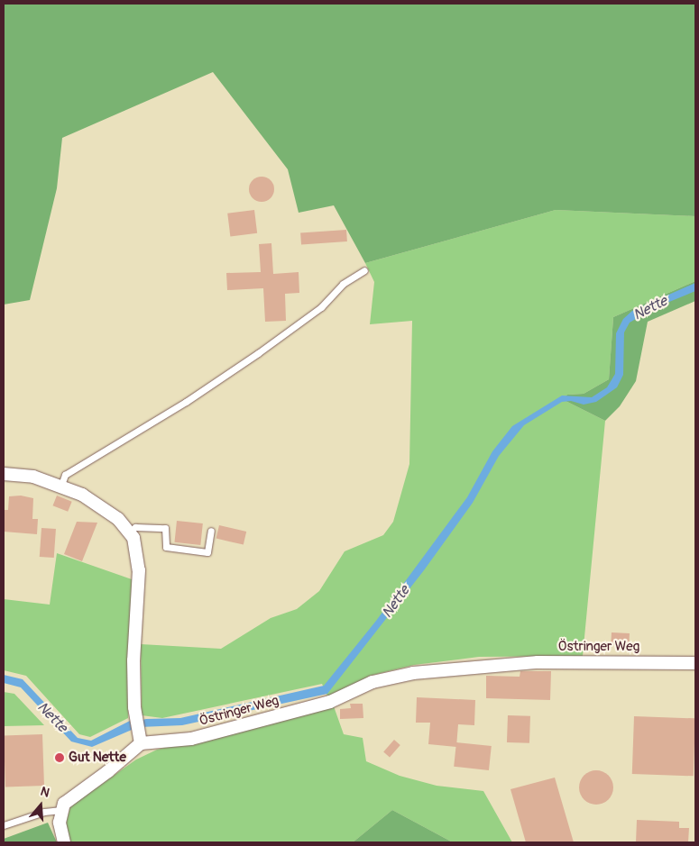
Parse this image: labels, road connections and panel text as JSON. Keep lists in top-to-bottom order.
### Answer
{
  "streets": {
    "street": ["Östringer Weg"]
  },
  "water": ["Nette"],
  "places": ["Gut Nette"],
  "north": "top"
}
